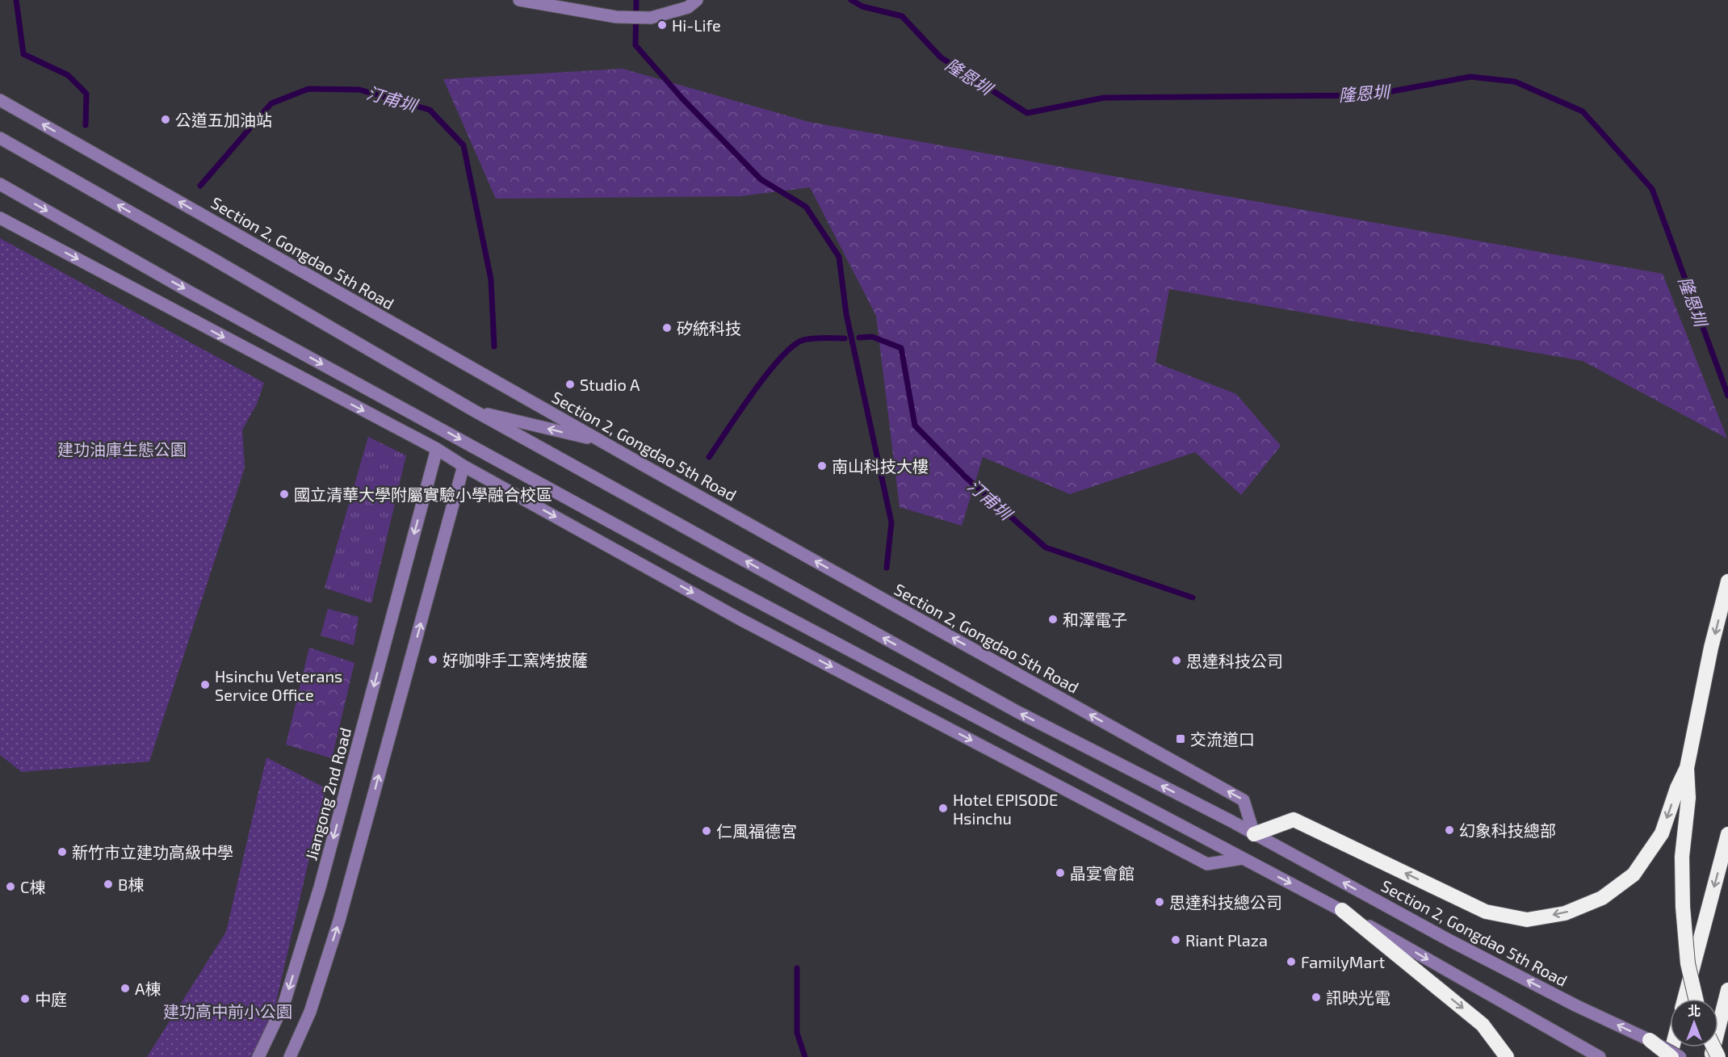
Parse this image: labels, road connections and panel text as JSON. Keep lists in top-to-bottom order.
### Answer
{
  "streets": {
    "street": ["Section 2, Gongdao 5th Road", "Jiangong 2nd Road"]
  },
  "water": ["隆恩圳", "汀甫圳"],
  "parks": ["建功油庫生態公園", "建功高中前小公園"],
  "places": {
    "other": [
      "Hi-Life",
      "公道五加油站",
      "矽統科技",
      "Studio A",
      "南山科技大樓",
      "國立清華大學附屬實驗小學融合校區",
      "和澤電子",
      "好咖啡手工窯烤披薩",
      "思達科技公司",
      "Hsinchu Veterans Service Office",
      "Hotel EPISODE Hsinchu",
      "幻象科技總部",
      "仁風福德宮",
      "新竹市立建功高級中學",
      "晶宴會館",
      "B棟",
      "C棟",
      "思達科技總公司",
      "Riant Plaza",
      "FamilyMart",
      "A棟",
      "訊映光電",
      "中庭"
    ],
    "transit": ["交流道口"]
  },
  "north": "top"
}
